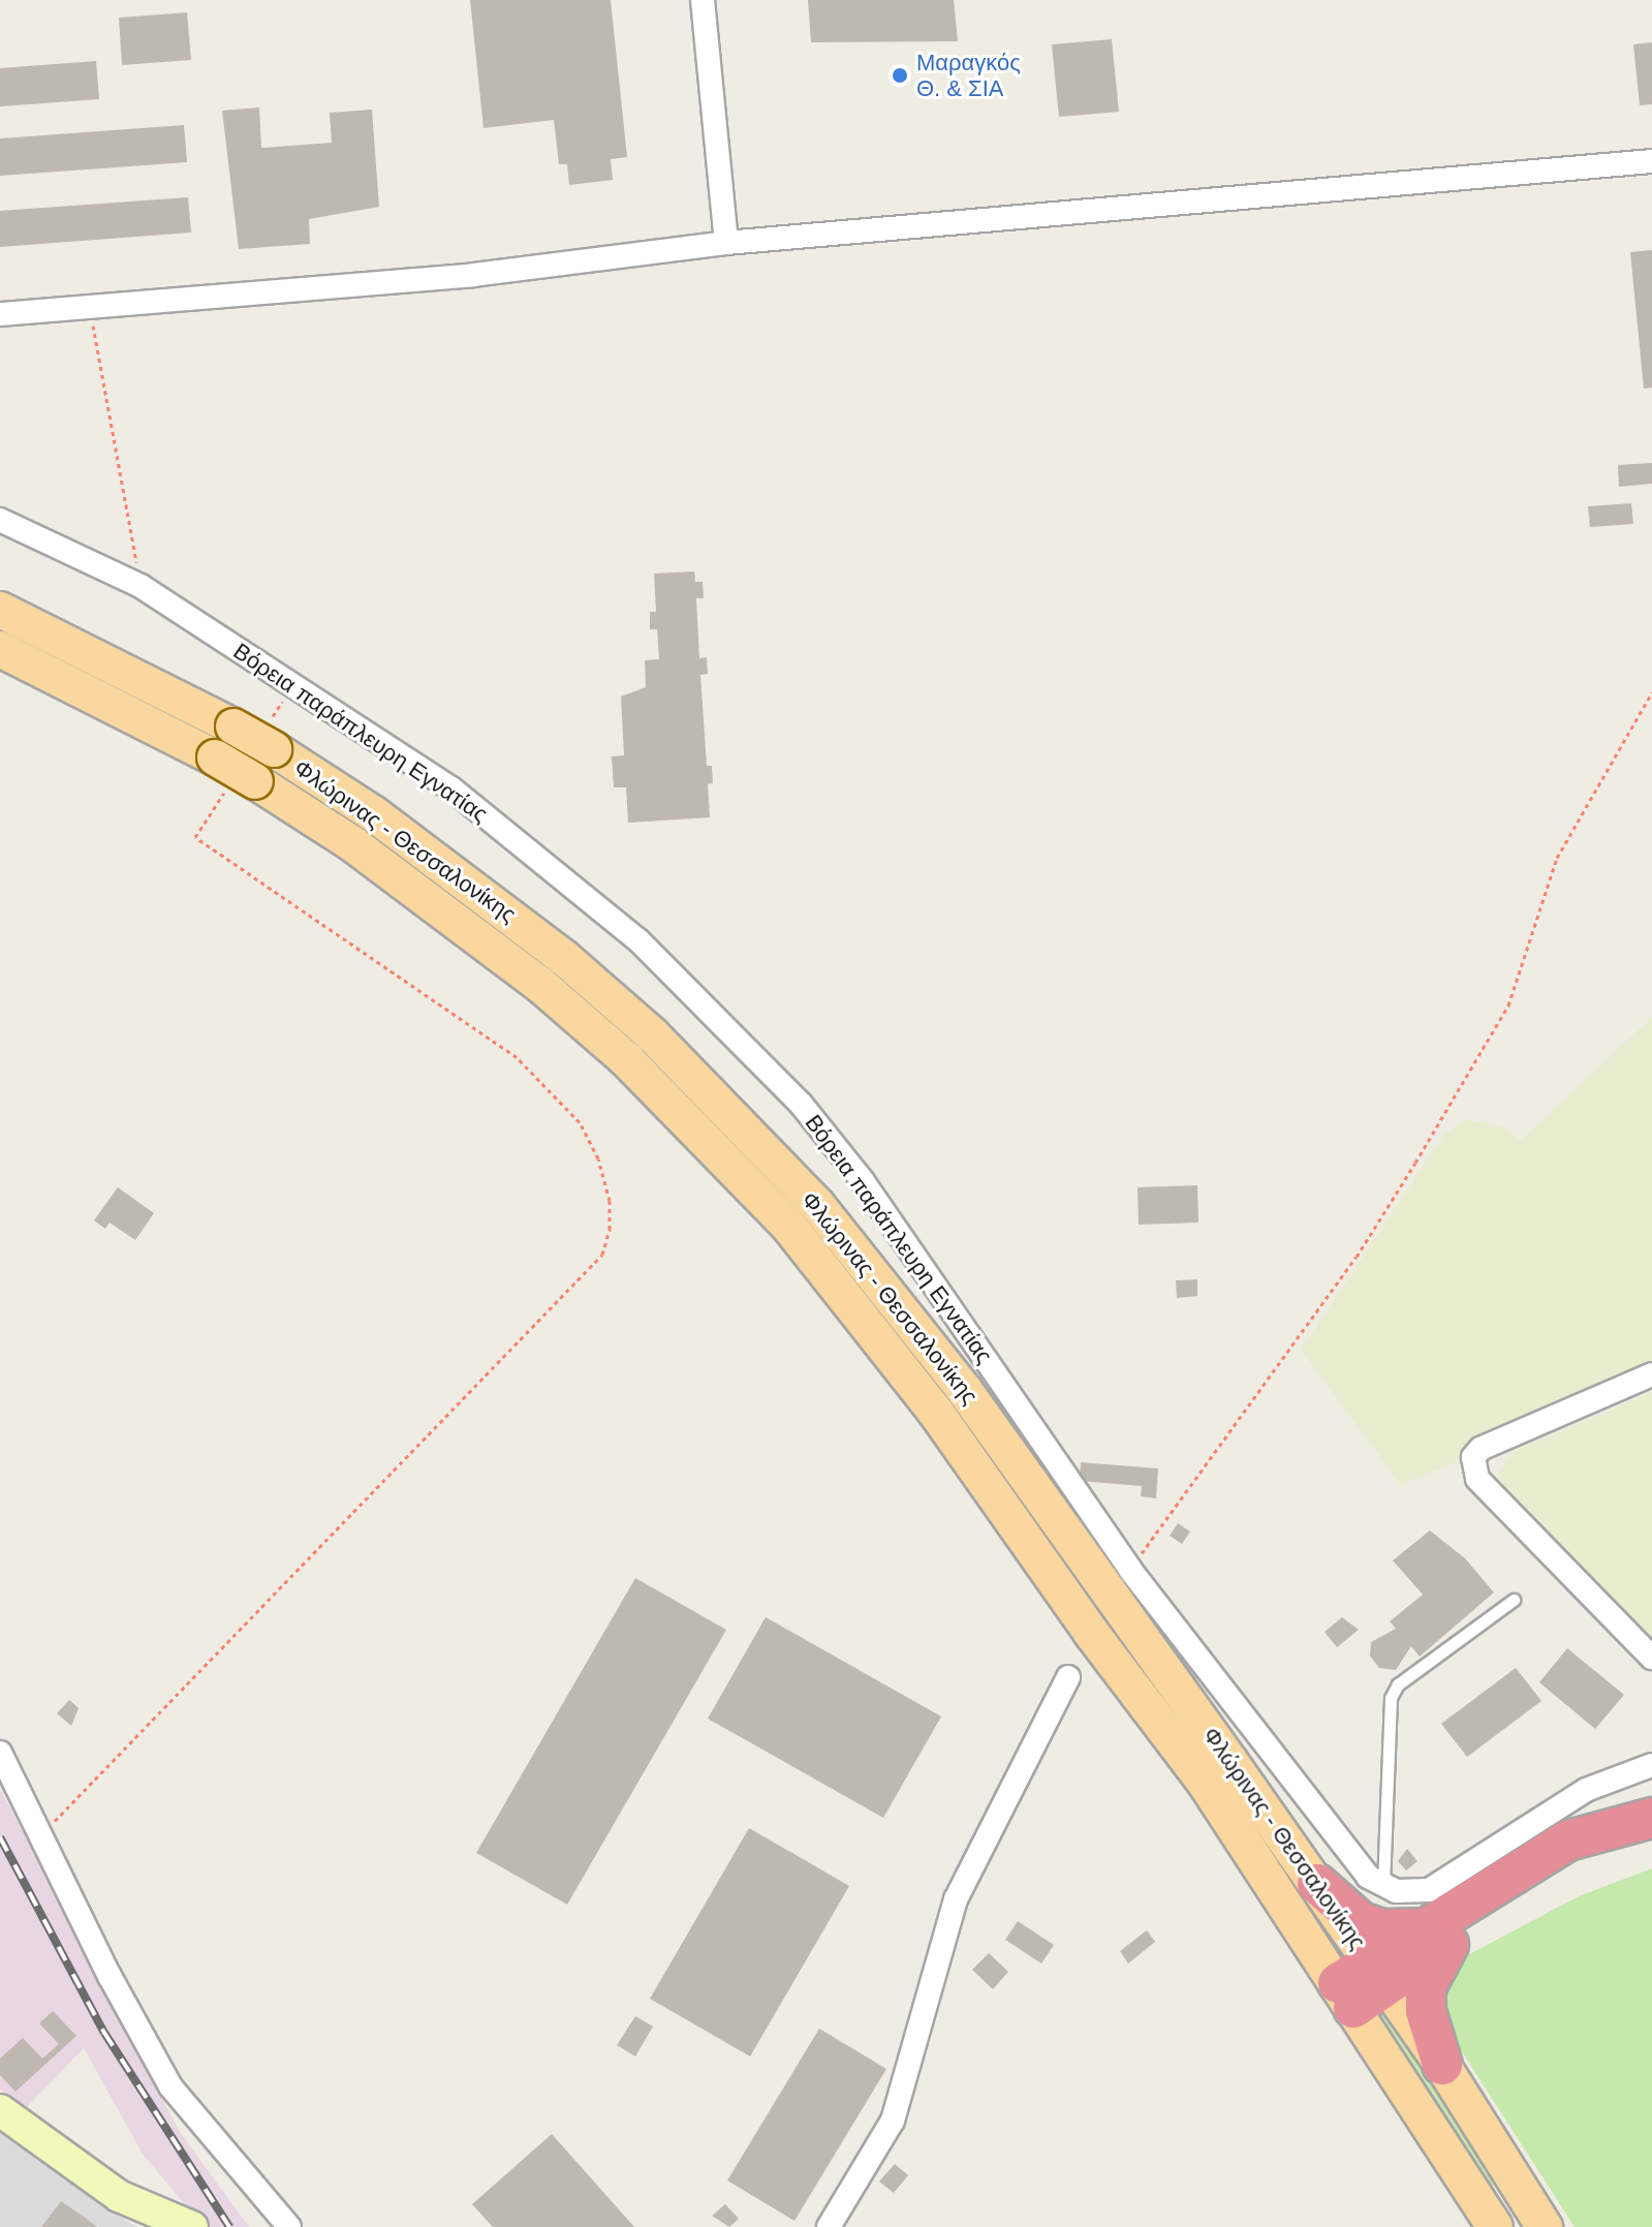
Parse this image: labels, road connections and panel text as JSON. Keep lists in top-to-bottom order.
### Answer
{
  "streets": {
    "main road": ["Φλώρινας - Θεσσαλονίκης"],
    "street": ["Βόρεια παράπλευρη Εγνατίας"]
  },
  "places": ["Μαραγκός Θ. & ΣΙΑ"]
}
